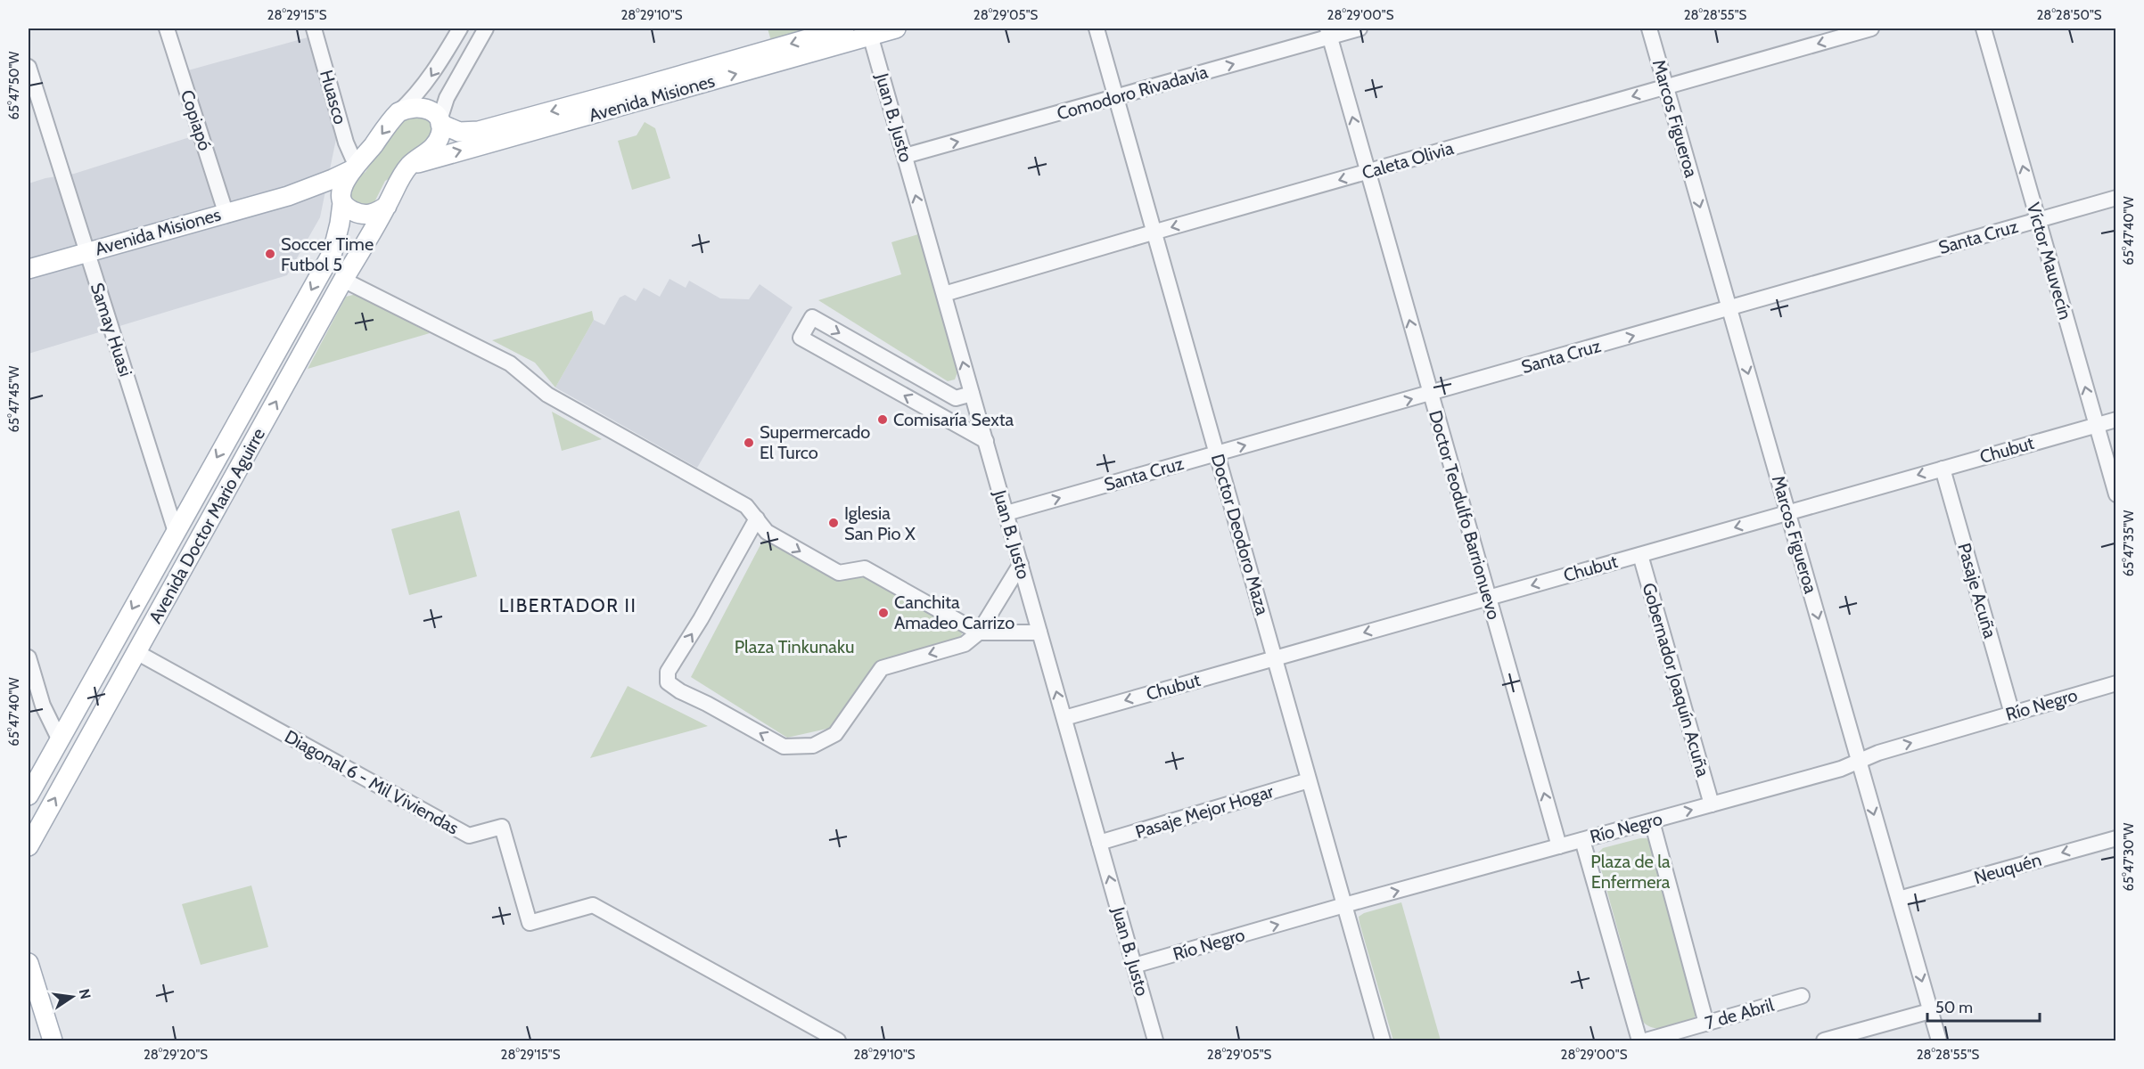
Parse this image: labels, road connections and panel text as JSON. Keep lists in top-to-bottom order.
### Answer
{
  "streets": {
    "main road": ["Avenida Misiones", "Avenida Doctor Mario Aguirre"],
    "street": [
      "Comodoro Rivadavia",
      "Huasco",
      "Juan B. Justo",
      "Marcos Figueroa",
      "Copiapó",
      "Caleta Olivia",
      "Santa Cruz",
      "Víctor Mauvecín",
      "Samay Huasi",
      "Chubut",
      "Doctor Teodulfo Barrionuevo",
      "Doctor Deodoro Maza",
      "Pasaje Acuña",
      "Gobernador Joaquín Acuña",
      "Río Negro",
      "Diagonal 6 - Mil Viviendas",
      "Pasaje Mejor Hogar",
      "Neuquén",
      "7 de Abril"
    ]
  },
  "crossings": [
    ["Comodoro Rivadavia", "Juan B. Justo"],
    ["Comodoro Rivadavia", "Doctor Teodulfo Barrionuevo"],
    ["Comodoro Rivadavia", "Doctor Deodoro Maza"],
    ["Huasco", "Avenida Misiones"],
    ["Huasco", "Avenida Doctor Mario Aguirre"],
    ["Avenida Misiones", "Juan B. Justo"],
    ["Avenida Misiones", "Copiapó"],
    ["Avenida Misiones", "Samay Huasi"],
    ["Avenida Misiones", "Avenida Doctor Mario Aguirre"],
    ["Juan B. Justo", "Caleta Olivia"],
    ["Juan B. Justo", "Santa Cruz"],
    ["Juan B. Justo", "Chubut"],
    ["Juan B. Justo", "Río Negro"],
    ["Juan B. Justo", "Pasaje Mejor Hogar"],
    ["Marcos Figueroa", "Caleta Olivia"],
    ["Marcos Figueroa", "Santa Cruz"],
    ["Marcos Figueroa", "Chubut"],
    ["Marcos Figueroa", "Río Negro"],
    ["Marcos Figueroa", "Neuquén"],
    ["Caleta Olivia", "Doctor Teodulfo Barrionuevo"],
    ["Caleta Olivia", "Doctor Deodoro Maza"],
    ["Santa Cruz", "Víctor Mauvecín"],
    ["Santa Cruz", "Doctor Teodulfo Barrionuevo"],
    ["Santa Cruz", "Doctor Deodoro Maza"],
    ["Víctor Mauvecín", "Chubut"],
    ["Samay Huasi", "Avenida Doctor Mario Aguirre"],
    ["Chubut", "Doctor Teodulfo Barrionuevo"],
    ["Chubut", "Doctor Deodoro Maza"],
    ["Chubut", "Pasaje Acuña"],
    ["Chubut", "Gobernador Joaquín Acuña"],
    ["Doctor Teodulfo Barrionuevo", "Río Negro"],
    ["Avenida Doctor Mario Aguirre", "Diagonal 6 - Mil Viviendas"],
    ["Doctor Deodoro Maza", "Río Negro"],
    ["Doctor Deodoro Maza", "Pasaje Mejor Hogar"],
    ["Pasaje Acuña", "Río Negro"],
    ["Gobernador Joaquín Acuña", "Río Negro"]
  ],
  "one_way": [
    "Comodoro Rivadavia",
    "Juan B. Justo",
    "Marcos Figueroa",
    "Caleta Olivia",
    "Santa Cruz",
    "Víctor Mauvecín",
    "Chubut",
    "Doctor Teodulfo Barrionuevo",
    "Río Negro",
    "Neuquén"
  ],
  "districts": ["LIBERTADOR II"],
  "parks": ["Plaza Tinkunaku", "Plaza de la Enfermera"],
  "places": [
    "Soccer Time Futbol 5",
    "Comisaría Sexta",
    "Supermercado El Turco",
    "Iglesia San Pio X",
    "Canchita Amadeo Carrizo"
  ],
  "scale_bar": "50 m",
  "north": "right",
  "coordinates": [
    "28°29'15\"S",
    "28°29'10\"S",
    "28°29'05\"S",
    "28°29'00\"S",
    "28°28'55\"S",
    "28°28'50\"S",
    "65°47'50\"W",
    "65°47'40\"W",
    "65°47'45\"W",
    "65°47'35\"W",
    "65°47'30\"W",
    "28°29'20\"S"
  ]
}
